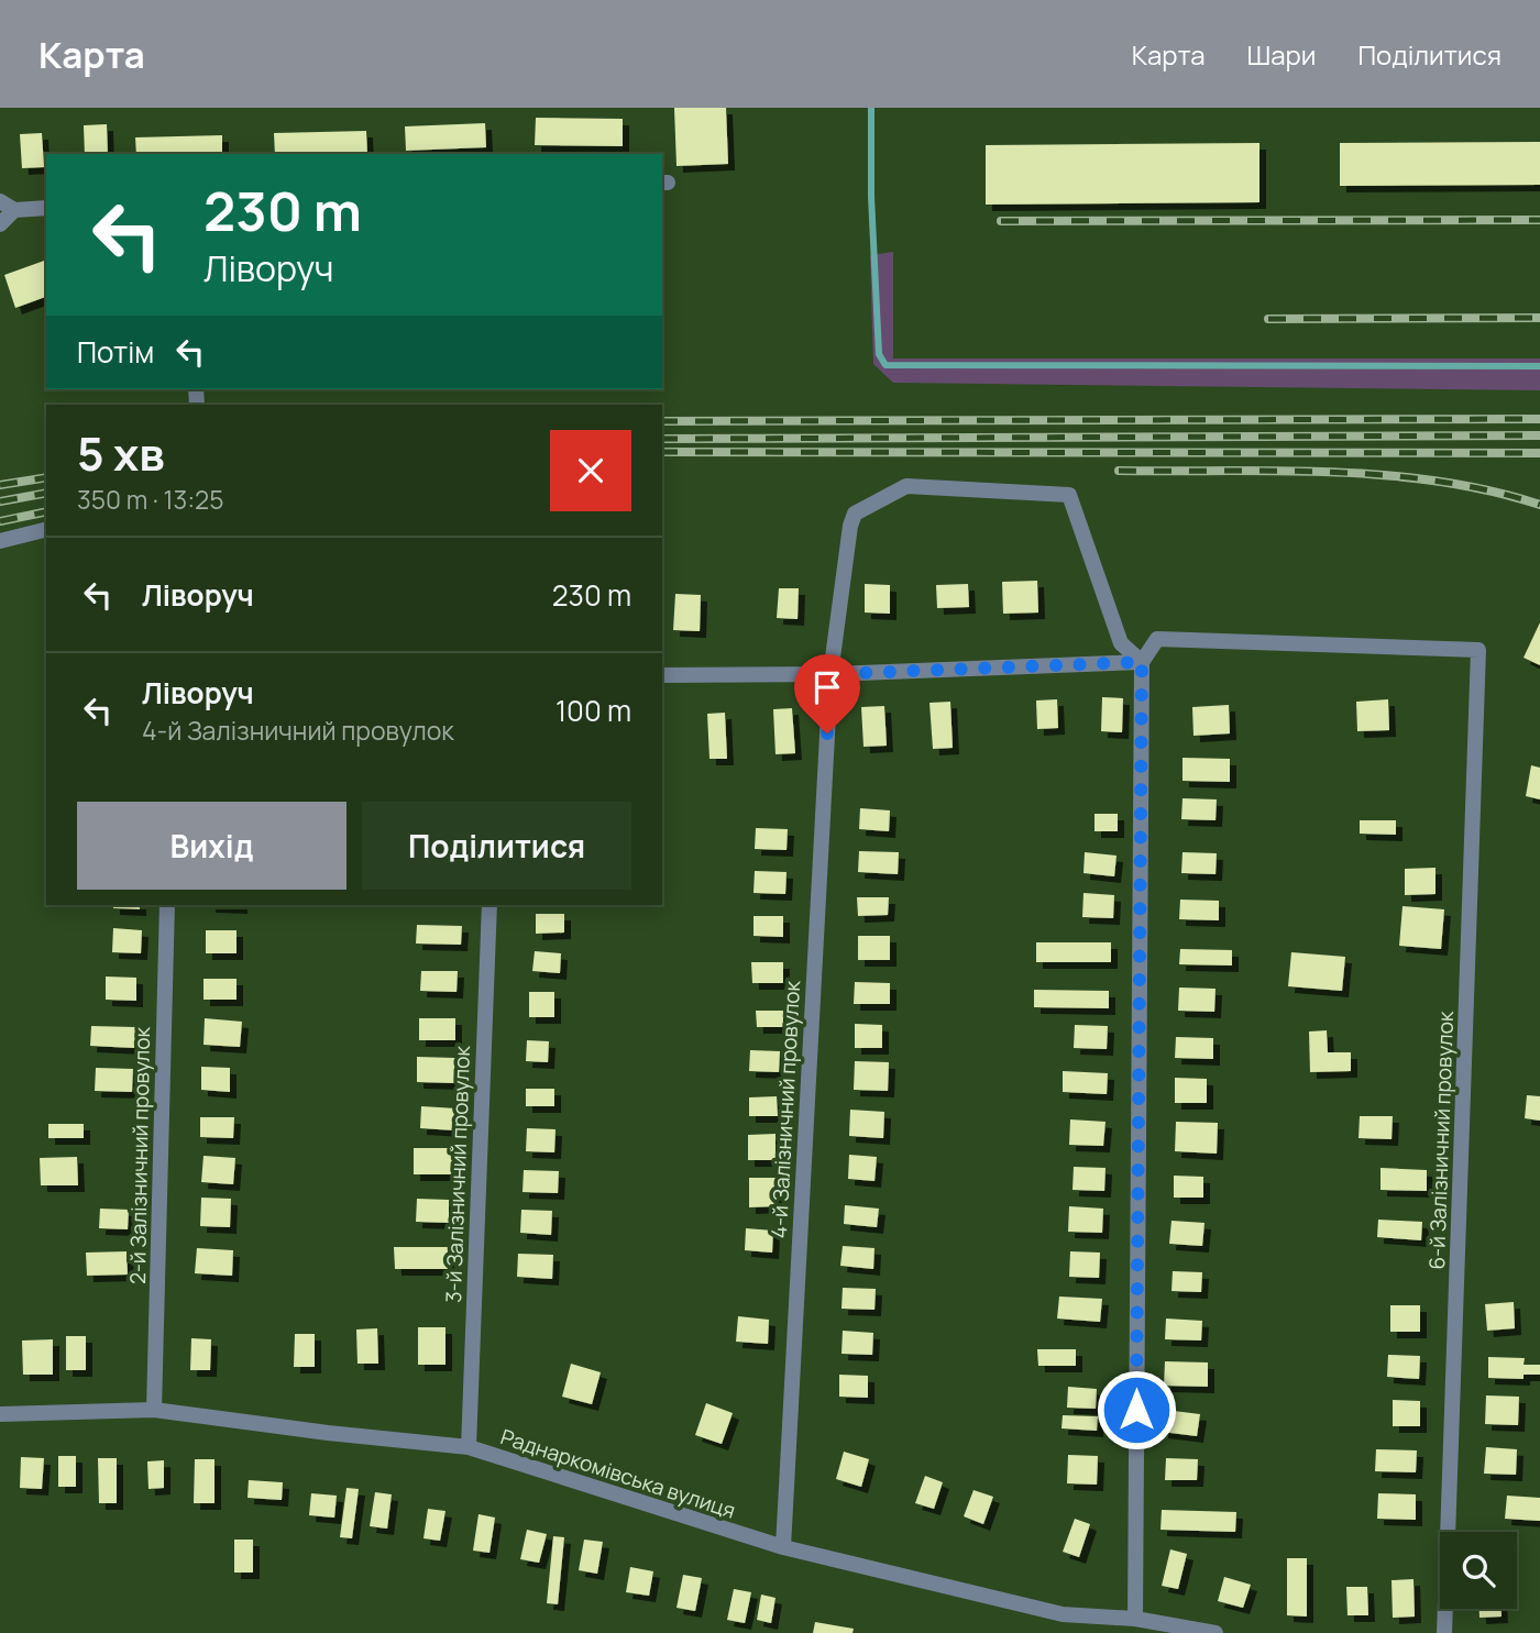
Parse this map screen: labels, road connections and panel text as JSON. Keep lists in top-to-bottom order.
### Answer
{
  "streets": {
    "street": [
      "4-й Залізничний провулок",
      "6-й Залізничний провулок",
      "2-й Залізничний провулок",
      "3-й Залізничний провулок",
      "Раднаркомівська вулиця"
    ]
  },
  "crossings": [
    ["4-й Залізничний провулок", "6-й Залізничний провулок"],
    ["4-й Залізничний провулок", "Раднаркомівська вулиця"],
    ["2-й Залізничний провулок", "Раднаркомівська вулиця"],
    ["3-й Залізничний провулок", "Раднаркомівська вулиця"]
  ],
  "page": {
    "header": "Карта",
    "nav": ["Карта", "Шари", "Поділитися"],
    "turn": ["230 m", "Ліворуч"],
    "then": "Потім",
    "heading": ["5 хв", "350 m · 13:25"],
    "list": [
      {
        "name": "Ліворуч",
        "value": "230 m"
      },
      {
        "name": "Ліворуч",
        "note": "4-й Залізничний провулок",
        "value": "100 m"
      }
    ],
    "buttons": ["Вихід", "Поділитися"]
  }
}
